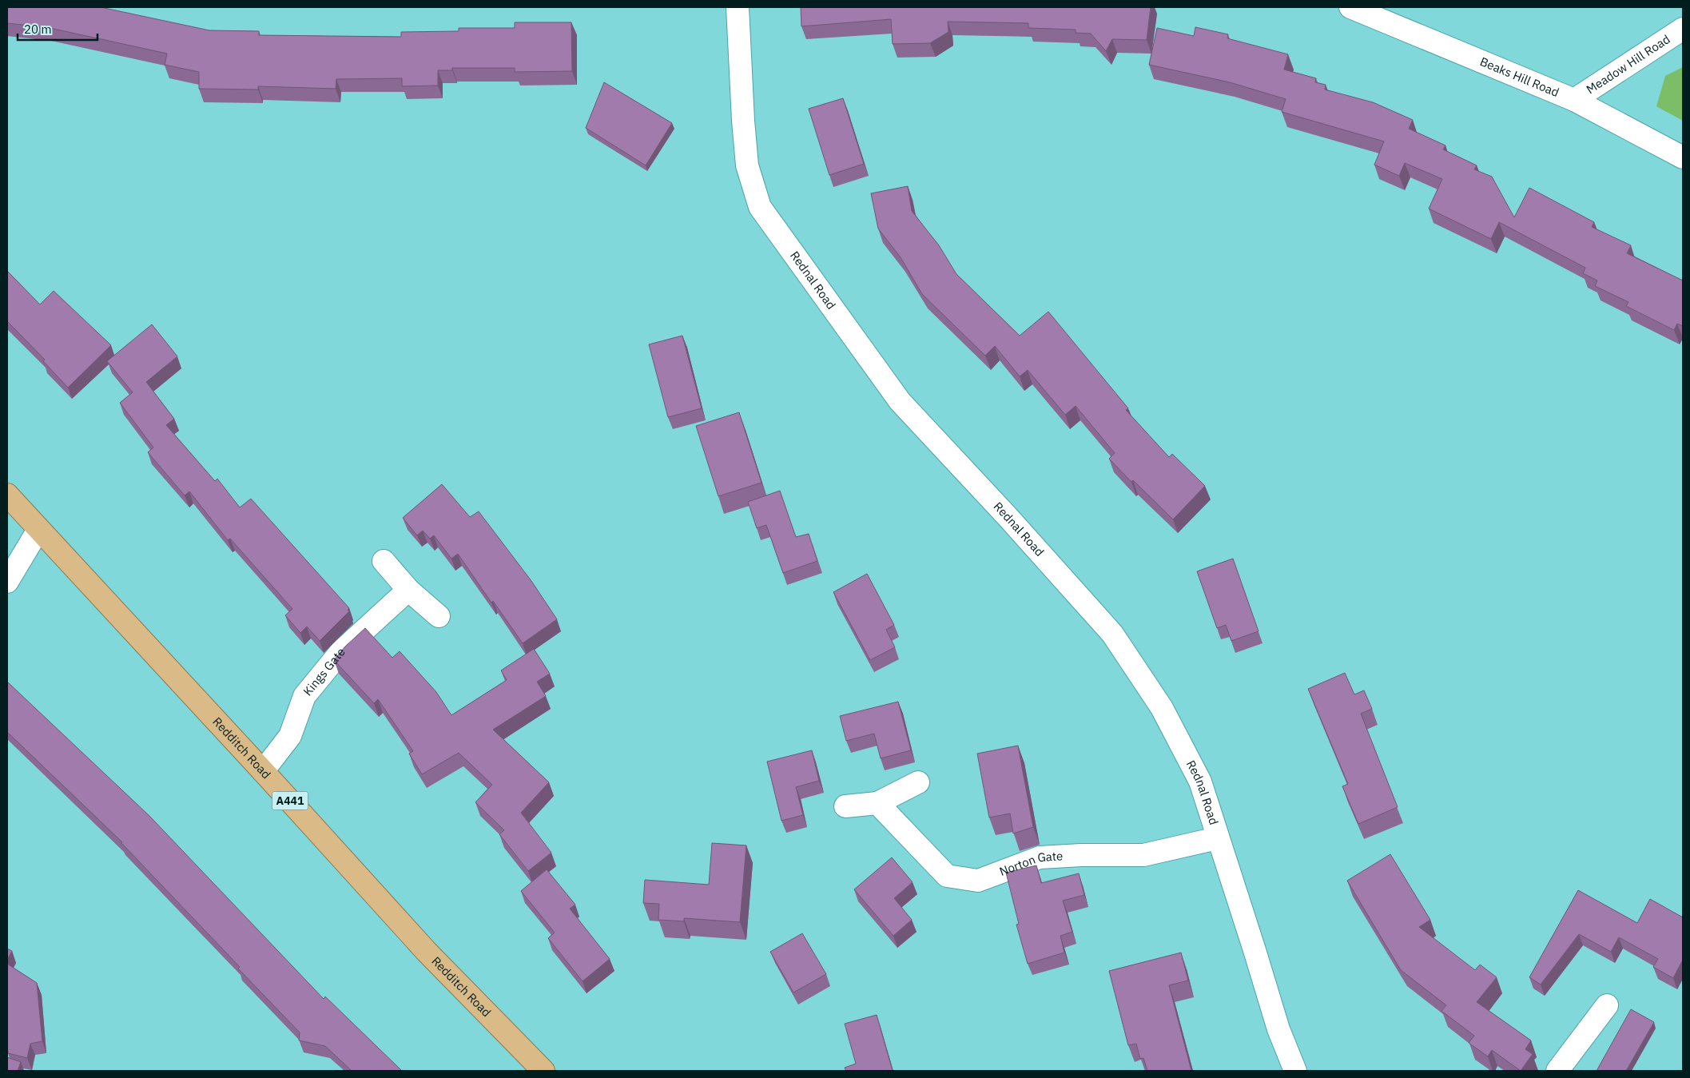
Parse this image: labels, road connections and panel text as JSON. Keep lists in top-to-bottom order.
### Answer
{
  "streets": {
    "highway": ["Redditch Road", "A441"],
    "street": [
      "Meadow Hill Road",
      "Beaks Hill Road",
      "Rednal Road",
      "Kings Gate",
      "Norton Gate"
    ]
  },
  "crossings": [
    ["Meadow Hill Road", "Beaks Hill Road"],
    ["Rednal Road", "Norton Gate"],
    ["Kings Gate", "Redditch Road"]
  ],
  "scale_bar": "20 m"
}
